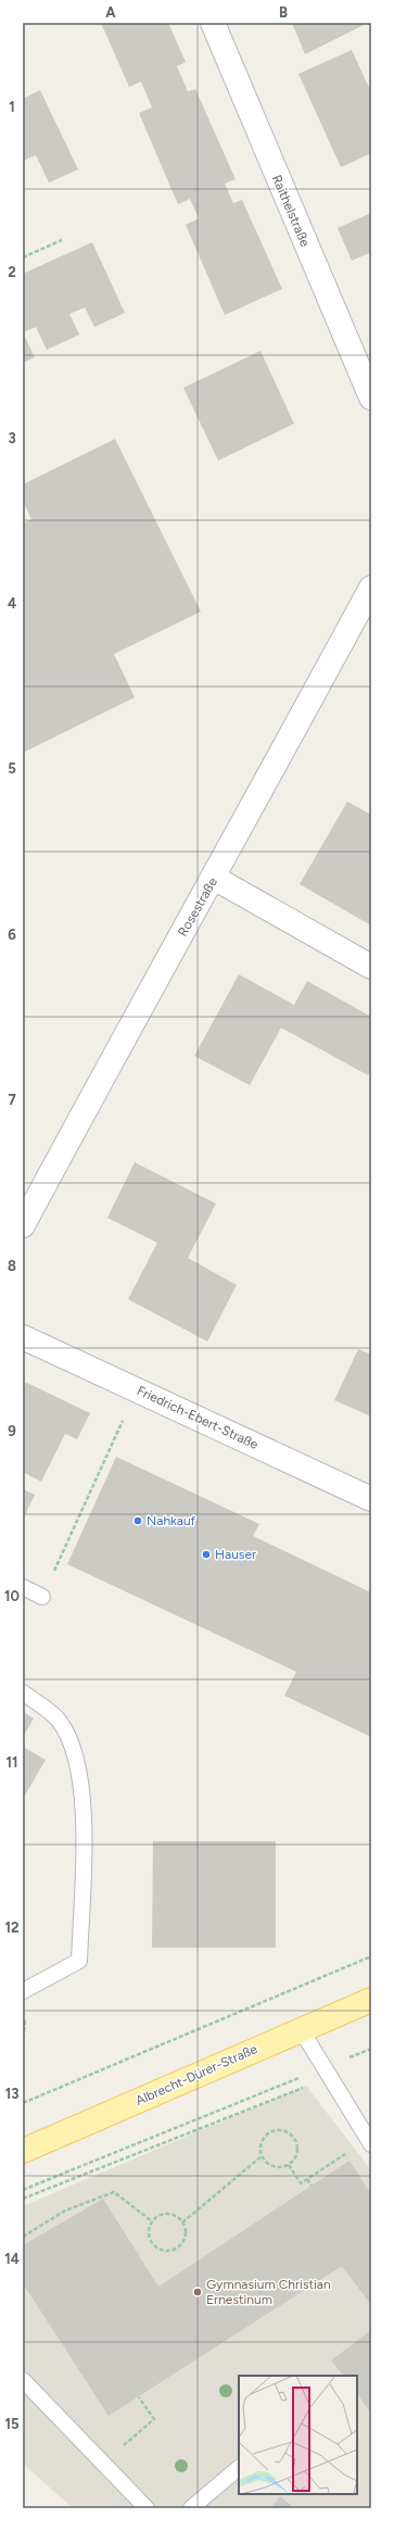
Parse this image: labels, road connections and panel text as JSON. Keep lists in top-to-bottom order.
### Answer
{
  "streets": {
    "main road": ["Albrecht-Dürer-Straße"],
    "street": ["Raithelstraße", "Rosestraße", "Friedrich-Ebert-Straße"]
  },
  "places": ["Nahkauf", "Hauser", "Gymnasium Christian Ernestinum"],
  "grid": {
    "columns": ["A", "B"],
    "rows": [
      "1",
      "2",
      "3",
      "4",
      "5",
      "6",
      "7",
      "8",
      "9",
      "10",
      "11",
      "12",
      "13",
      "14",
      "15"
    ]
  }
}
